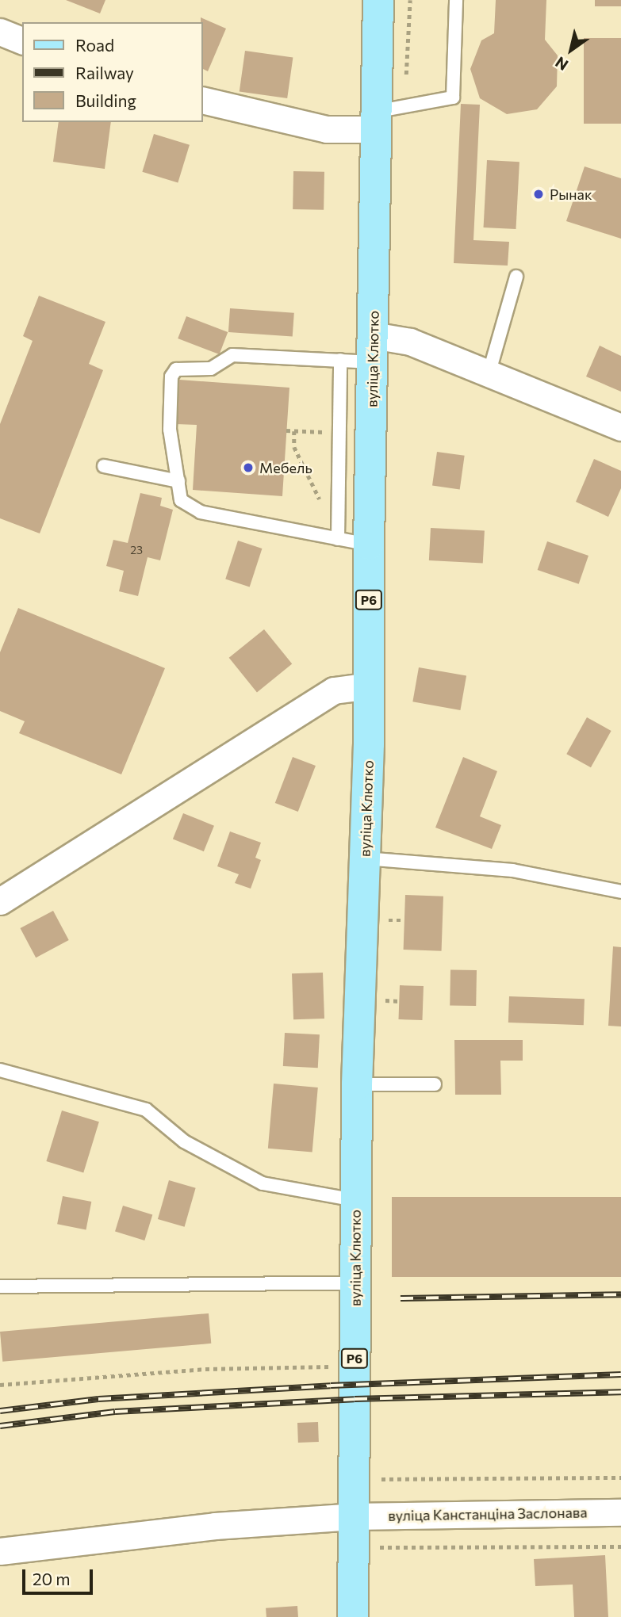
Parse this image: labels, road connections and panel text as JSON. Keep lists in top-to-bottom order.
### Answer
{
  "streets": {
    "main road": ["вуліца Клютко", "Р6"],
    "street": ["вуліца Канстанціна Заслонава"]
  },
  "crossings": [
    ["вуліца Клютко", "вуліца Канстанціна Заслонава"]
  ],
  "places": ["Рынак", "Мебель"],
  "house_numbers": ["23"],
  "legend": ["Road", "Railway", "Building"],
  "scale_bar": "20 m",
  "north": "bottom left"
}
